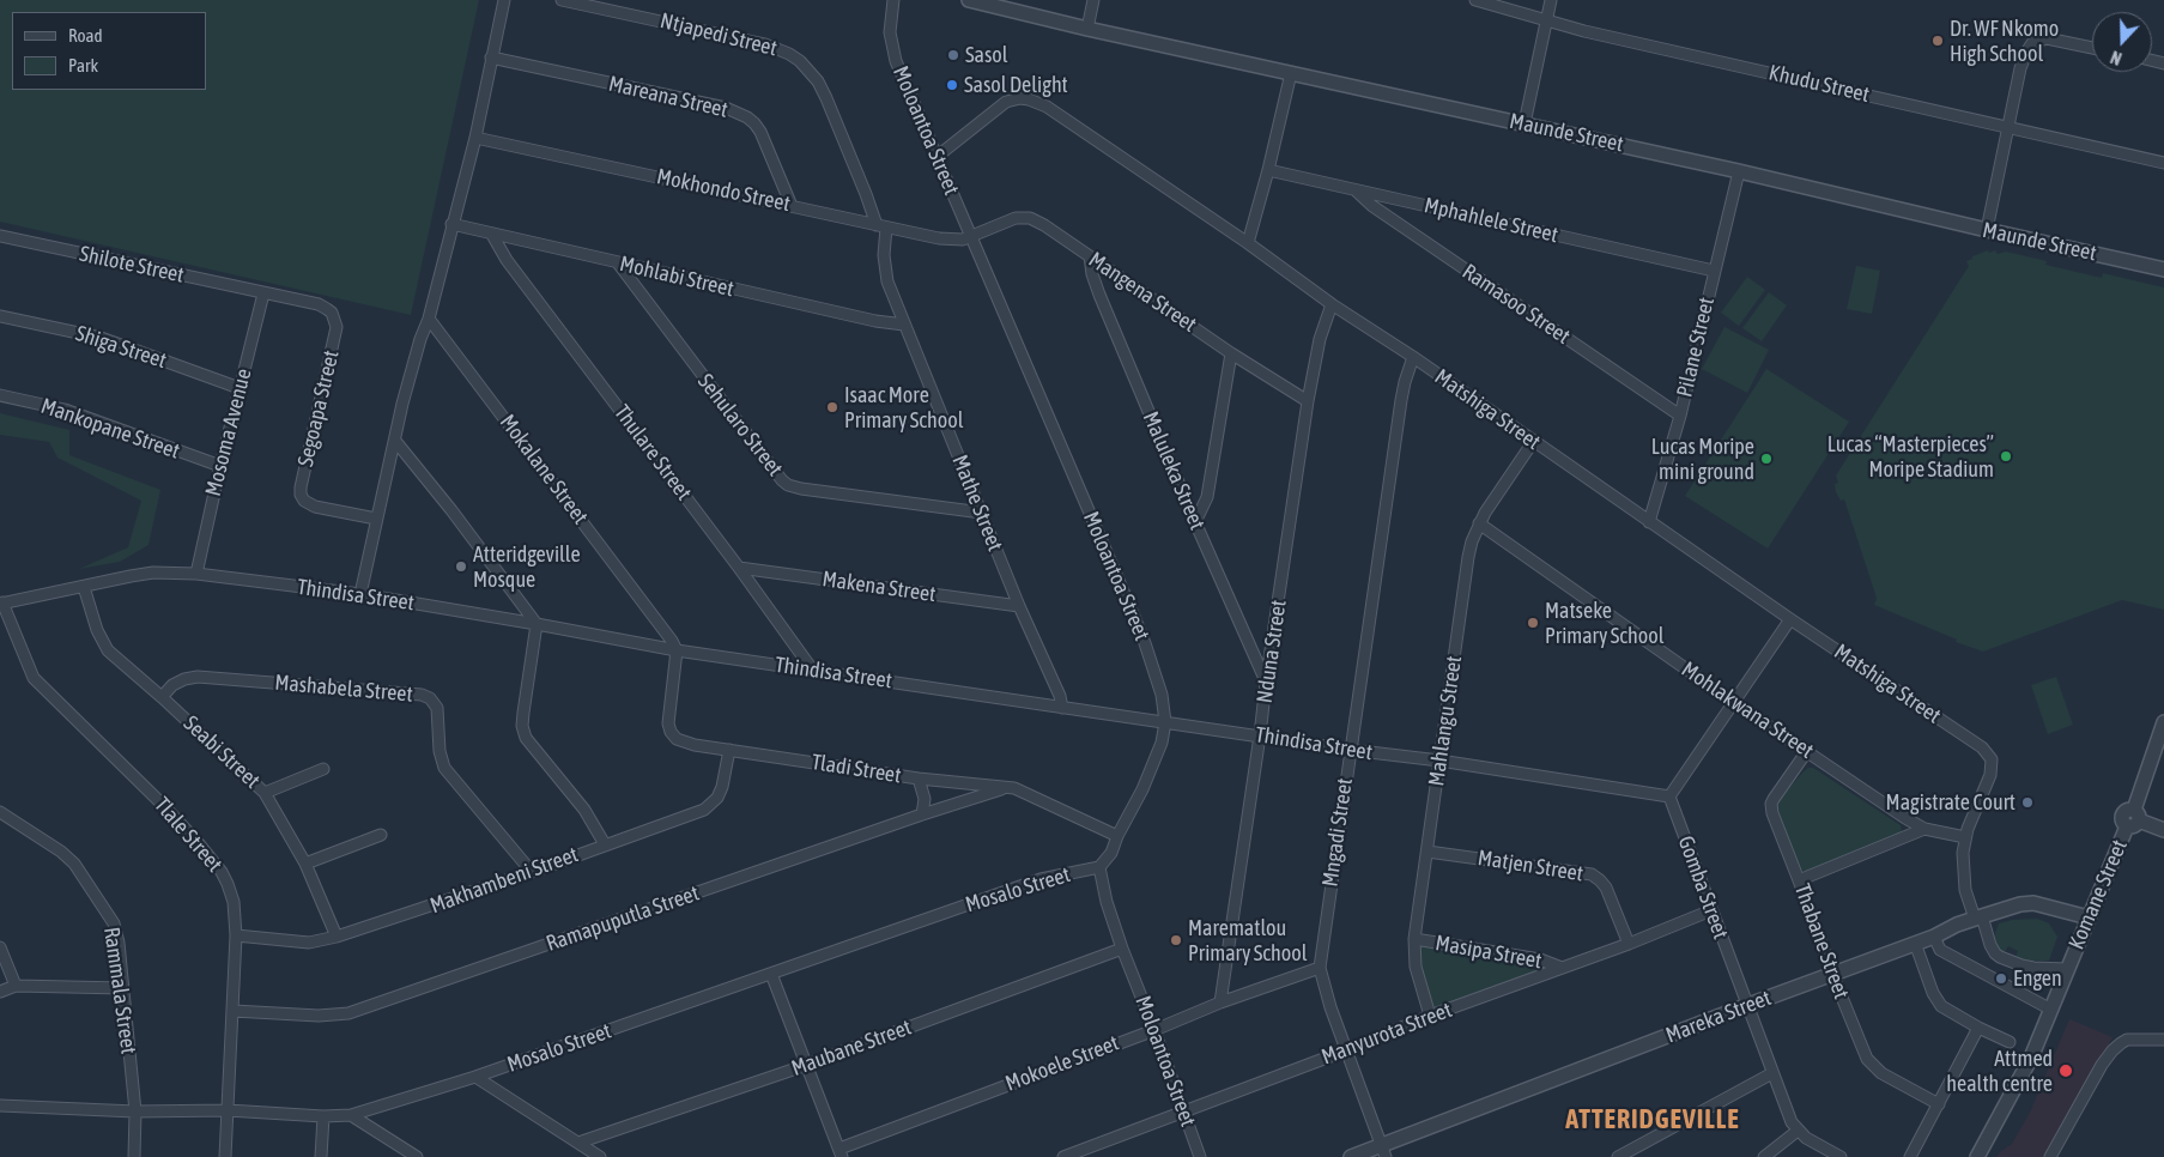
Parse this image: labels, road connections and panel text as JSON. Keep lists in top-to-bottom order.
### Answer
{
  "streets": {
    "street": [
      "Ntjapedi Street",
      "Khudu Street",
      "Mareana Street",
      "Moloantoa Street",
      "Maunde Street",
      "Mokhondo Street",
      "Mphahlele Street",
      "Shilote Street",
      "Mohlabi Street",
      "Mangena Street",
      "Ramasoo Street",
      "Shiga Street",
      "Pilane Street",
      "Segoapa Street",
      "Matshiga Street",
      "Sehularo Street",
      "Mankopane Street",
      "Mosoma Avenue",
      "Thulare Street",
      "Mokalane Street",
      "Maluleka Street",
      "Mathe Street",
      "Makena Street",
      "Thindisa Street",
      "Nduna Street",
      "Mashabela Street",
      "Mohlakwana Street",
      "Mahlangu Street",
      "Seabi Street",
      "Tladi Street",
      "Mngadi Street",
      "Tlale Street",
      "Matjen Street",
      "Makhambeni Street",
      "Gomba Street",
      "Mosalo Street",
      "Komane Street",
      "Ramapuputla Street",
      "Thabane Street",
      "Masipa Street",
      "Rammala Street",
      "Mareka Street",
      "Manyurota Street",
      "Maubane Street",
      "Mokoele Street"
    ]
  },
  "crossings": [
    ["Ntjapedi Street", "Mokhondo Street"],
    ["Ntjapedi Street", "Mathe Street"],
    ["Mareana Street", "Mokhondo Street"],
    ["Moloantoa Street", "Mokhondo Street"],
    ["Moloantoa Street", "Mangena Street"],
    ["Moloantoa Street", "Matshiga Street"],
    ["Moloantoa Street", "Thindisa Street"],
    ["Moloantoa Street", "Tladi Street"],
    ["Moloantoa Street", "Mosalo Street"],
    ["Moloantoa Street", "Manyurota Street"],
    ["Moloantoa Street", "Maubane Street"],
    ["Moloantoa Street", "Mokoele Street"],
    ["Maunde Street", "Pilane Street"],
    ["Mokhondo Street", "Mangena Street"],
    ["Mokhondo Street", "Mathe Street"],
    ["Mphahlele Street", "Ramasoo Street"],
    ["Mphahlele Street", "Pilane Street"],
    ["Shilote Street", "Segoapa Street"],
    ["Shilote Street", "Mosoma Avenue"],
    ["Mohlabi Street", "Sehularo Street"],
    ["Mohlabi Street", "Thulare Street"],
    ["Mohlabi Street", "Mathe Street"],
    ["Mangena Street", "Maluleka Street"],
    ["Mangena Street", "Nduna Street"],
    ["Ramasoo Street", "Pilane Street"],
    ["Shiga Street", "Mosoma Avenue"],
    ["Pilane Street", "Matshiga Street"],
    ["Segoapa Street", "Mosoma Avenue"],
    ["Matshiga Street", "Nduna Street"],
    ["Matshiga Street", "Mohlakwana Street"],
    ["Matshiga Street", "Mahlangu Street"],
    ["Matshiga Street", "Mngadi Street"],
    ["Matshiga Street", "Komane Street"],
    ["Matshiga Street", "Mareka Street"],
    ["Sehularo Street", "Mathe Street"],
    ["Mankopane Street", "Mosoma Avenue"],
    ["Mosoma Avenue", "Thindisa Street"],
    ["Thulare Street", "Makena Street"],
    ["Thulare Street", "Thindisa Street"],
    ["Mokalane Street", "Thindisa Street"],
    ["Mokalane Street", "Tladi Street"],
    ["Maluleka Street", "Nduna Street"],
    ["Mathe Street", "Makena Street"],
    ["Mathe Street", "Thindisa Street"],
    ["Thindisa Street", "Nduna Street"],
    ["Thindisa Street", "Mahlangu Street"],
    ["Thindisa Street", "Seabi Street"],
    ["Thindisa Street", "Tladi Street"],
    ["Thindisa Street", "Mngadi Street"],
    ["Thindisa Street", "Tlale Street"],
    ["Thindisa Street", "Gomba Street"],
    ["Nduna Street", "Mokoele Street"],
    ["Mashabela Street", "Seabi Street"],
    ["Mashabela Street", "Makhambeni Street"],
    ["Mohlakwana Street", "Mahlangu Street"],
    ["Mohlakwana Street", "Thabane Street"],
    ["Mahlangu Street", "Matjen Street"],
    ["Mahlangu Street", "Masipa Street"],
    ["Mahlangu Street", "Manyurota Street"],
    ["Seabi Street", "Makhambeni Street"],
    ["Tladi Street", "Makhambeni Street"],
    ["Tladi Street", "Ramapuputla Street"],
    ["Mngadi Street", "Mareka Street"],
    ["Mngadi Street", "Manyurota Street"],
    ["Mngadi Street", "Mokoele Street"],
    ["Tlale Street", "Makhambeni Street"],
    ["Tlale Street", "Mosalo Street"],
    ["Tlale Street", "Ramapuputla Street"],
    ["Matjen Street", "Manyurota Street"],
    ["Gomba Street", "Mareka Street"],
    ["Gomba Street", "Manyurota Street"],
    ["Mosalo Street", "Rammala Street"],
    ["Komane Street", "Mareka Street"],
    ["Thabane Street", "Mareka Street"],
    ["Masipa Street", "Manyurota Street"]
  ],
  "districts": ["ATTERIDGEVILLE"],
  "places": [
    "Dr. WF Nkomo High School",
    "Sasol",
    "Sasol Delight",
    "Isaac More Primary School",
    "Lucas “Masterpieces” Moripe Stadium",
    "Lucas Moripe mini ground",
    "Atteridgeville Mosque",
    "Matseke Primary School",
    "Magistrate Court",
    "Marematlou Primary School",
    "Engen",
    "Attmed health centre"
  ],
  "legend": ["Road", "Park"],
  "north": "bottom"
}
